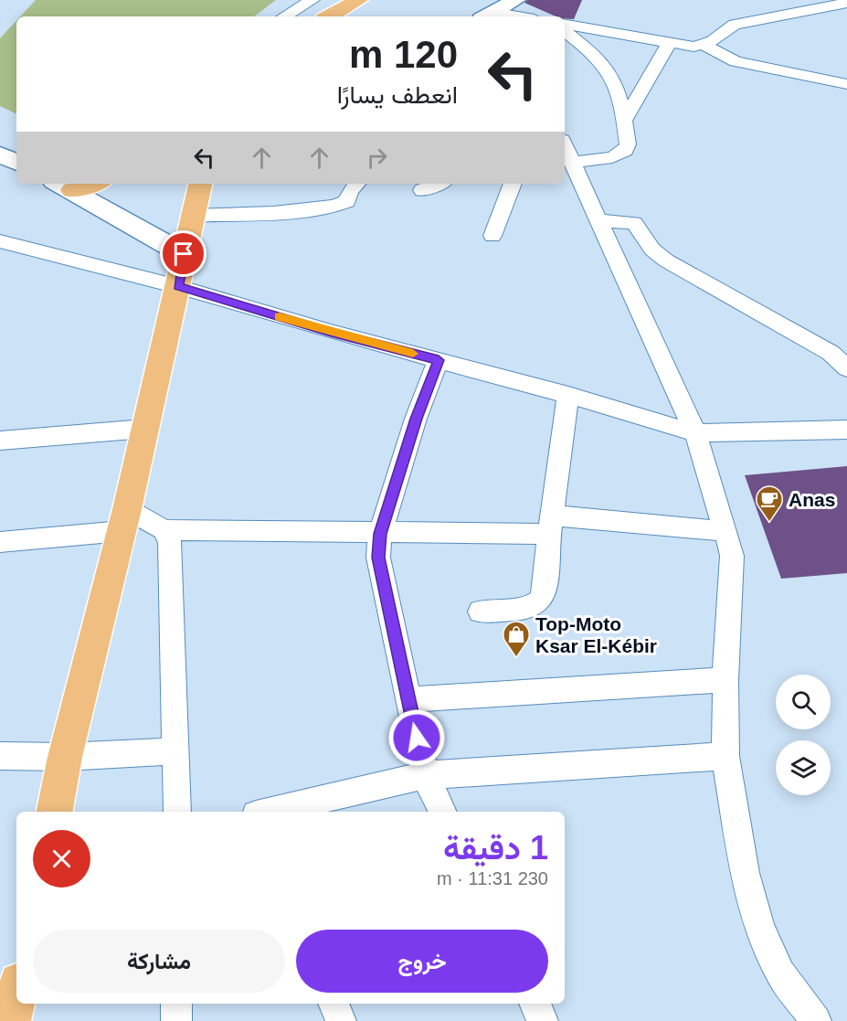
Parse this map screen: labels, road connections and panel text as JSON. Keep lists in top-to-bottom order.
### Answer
{
  "places": {
    "cafe": ["Anas"],
    "shop": ["Top-Moto Ksar El-Kébir"]
  },
  "page": {
    "turn": ["120 m", "انعطف يسارًا"],
    "heading": ["1 دقيقة", "230 m · 11:31"],
    "buttons": ["خروج", "مشاركة"]
  }
}
